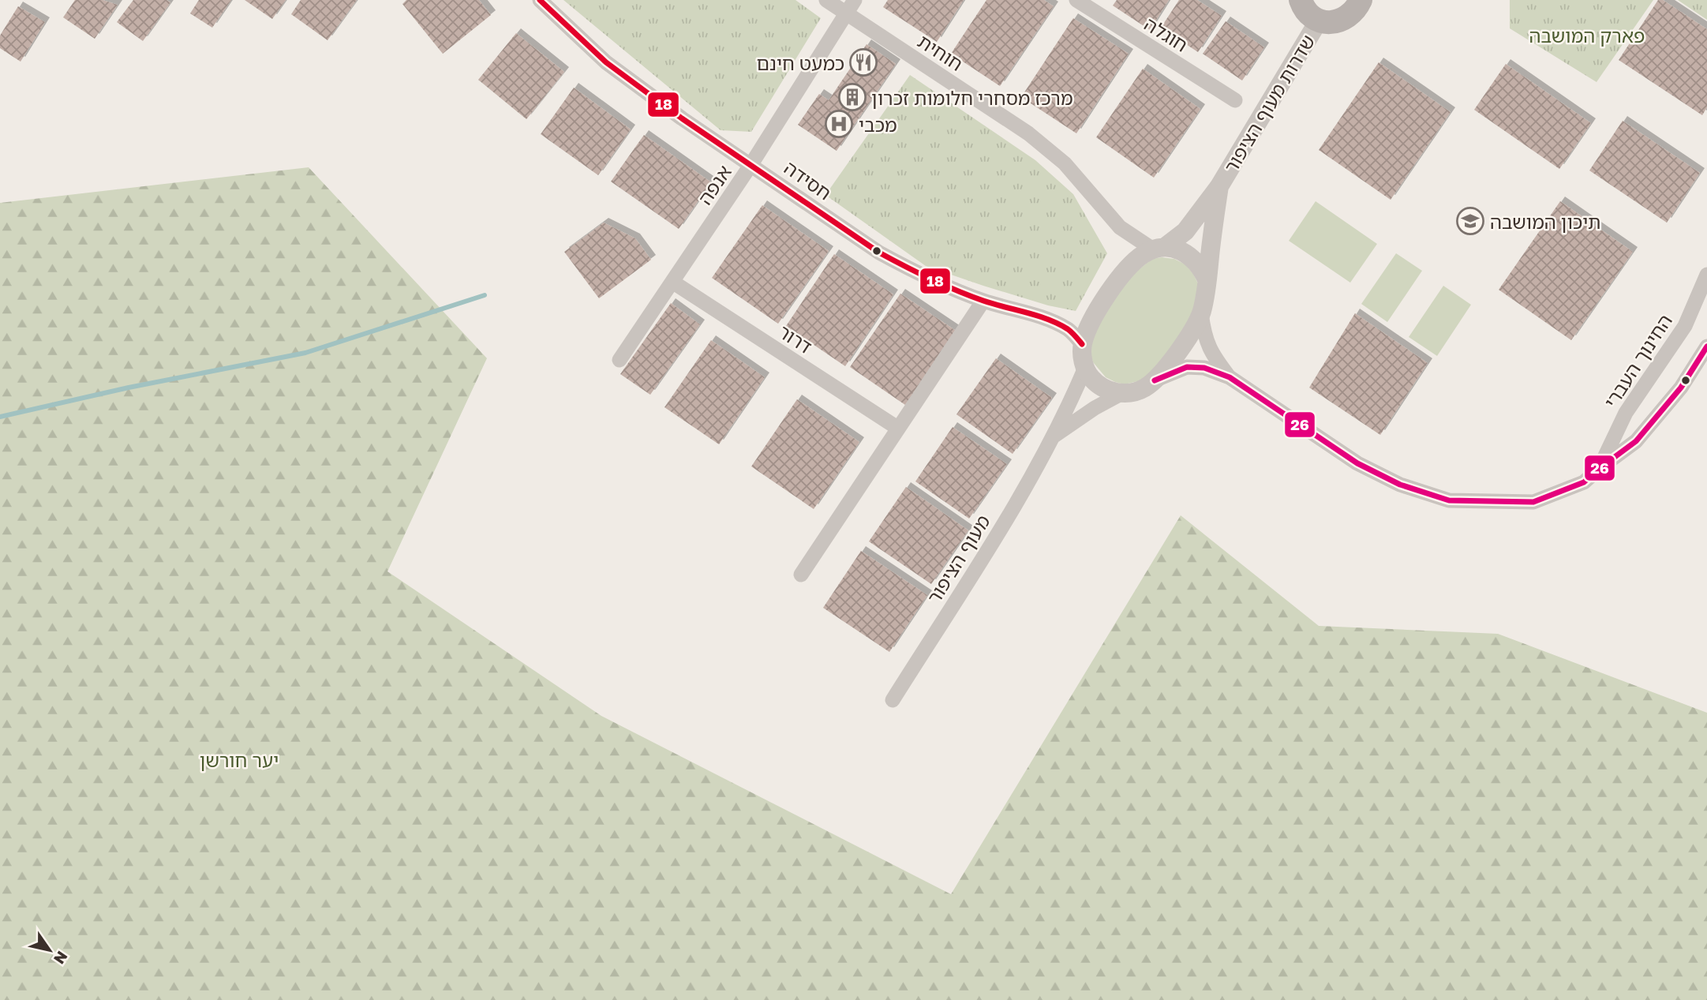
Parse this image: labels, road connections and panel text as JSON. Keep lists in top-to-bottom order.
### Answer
{
  "streets": {
    "street": [
      "חוגלה",
      "חוחית",
      "שדרות מעוף הציפור",
      "חסידה",
      "אנפה",
      "דרור",
      "החינוך העברי",
      "מעוף הציפור"
    ]
  },
  "crossings": [
    ["חוחית", "שדרות מעוף הציפור"],
    ["חוחית", "חסידה"],
    ["חוחית", "אנפה"],
    ["חוחית", "החינוך העברי"],
    ["חוחית", "מעוף הציפור"],
    ["שדרות מעוף הציפור", "חסידה"],
    ["שדרות מעוף הציפור", "החינוך העברי"],
    ["שדרות מעוף הציפור", "מעוף הציפור"],
    ["חסידה", "אנפה"],
    ["חסידה", "החינוך העברי"],
    ["חסידה", "מעוף הציפור"],
    ["אנפה", "דרור"],
    ["החינוך העברי", "מעוף הציפור"]
  ],
  "parks": ["פארק המושבה", "יער חורשן"],
  "places": {
    "restaurant": ["כמעט חינם"],
    "building": ["מרכז מסחרי חלומות זכרון"],
    "hospital": ["מכבי"],
    "school or university": ["תיכון המושבה"]
  },
  "lines": ["transit line 18", "transit line 26"],
  "north": "bottom right"
}
